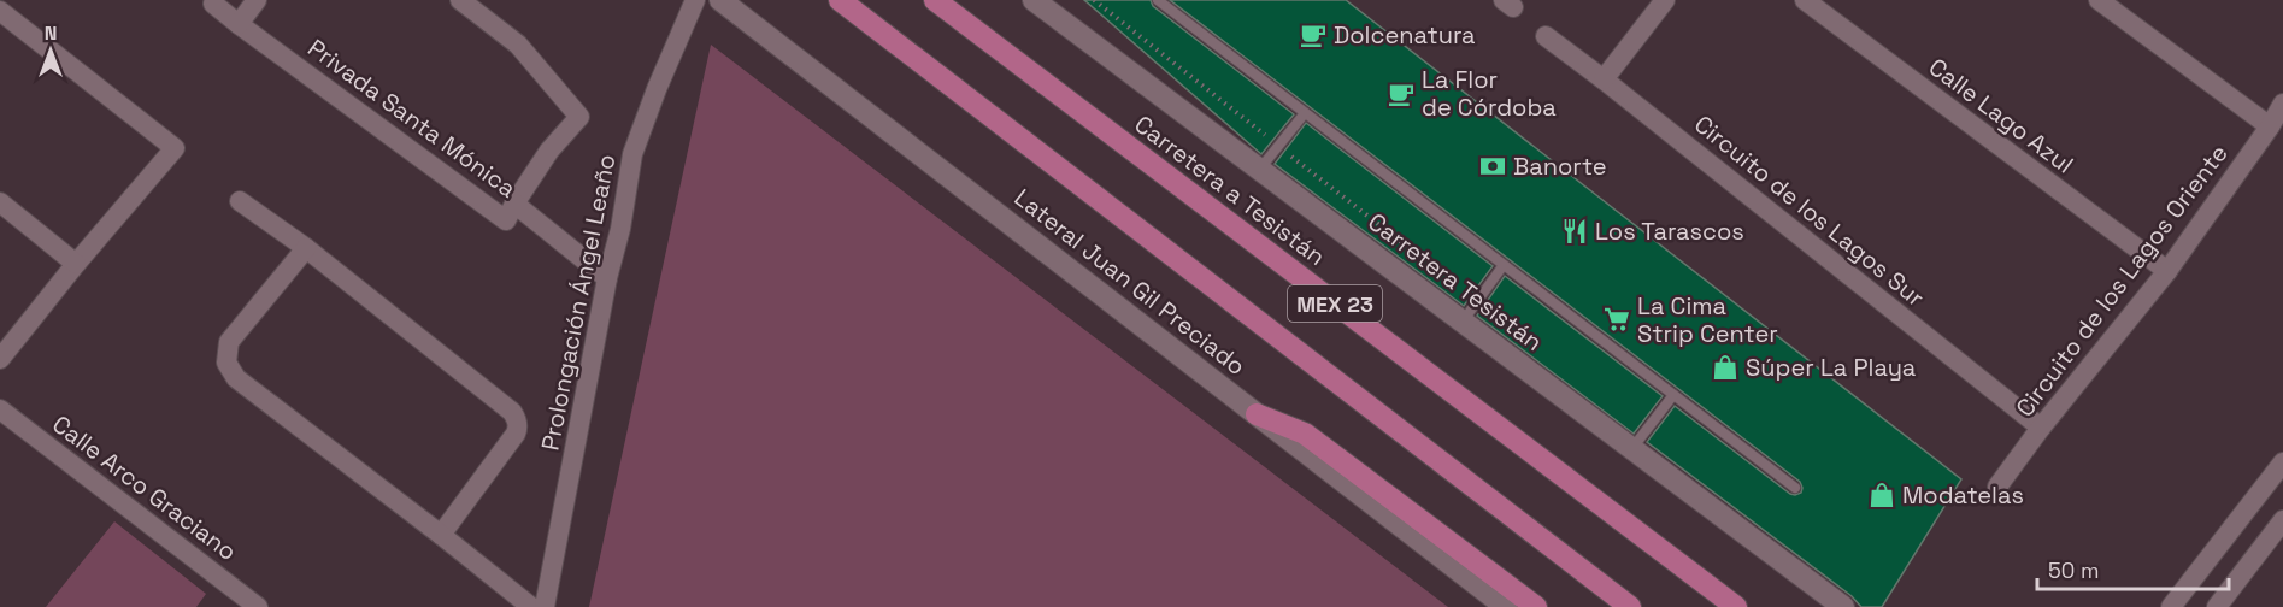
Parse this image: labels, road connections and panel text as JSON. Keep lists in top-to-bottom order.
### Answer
{
  "streets": {
    "main road": [
      "Carretera a Tesistán",
      "Lateral Juan Gil Preciado",
      "Carretera Tesistán",
      "MEX 23"
    ],
    "street": [
      "Calle Lago Azul",
      "Privada Santa Mónica",
      "Circuito de los Lagos Sur",
      "Circuito de los Lagos Oriente",
      "Prolongación Ángel Leaño",
      "Calle Arco Graciano"
    ]
  },
  "crossings": [
    ["Calle Lago Azul", "Circuito de los Lagos Oriente"],
    ["Privada Santa Mónica", "Prolongación Ángel Leaño"],
    ["Circuito de los Lagos Sur", "Circuito de los Lagos Oriente"]
  ],
  "places": {
    "cafe": ["Dolcenatura", "La Flor de Córdoba"],
    "bank": ["Banorte"],
    "restaurant": ["Los Tarascos"],
    "supermarket": ["La Cima Strip Center"],
    "shop": ["Súper La Playa", "Modatelas"]
  },
  "scale_bar": "50 m",
  "north": "top"
}
